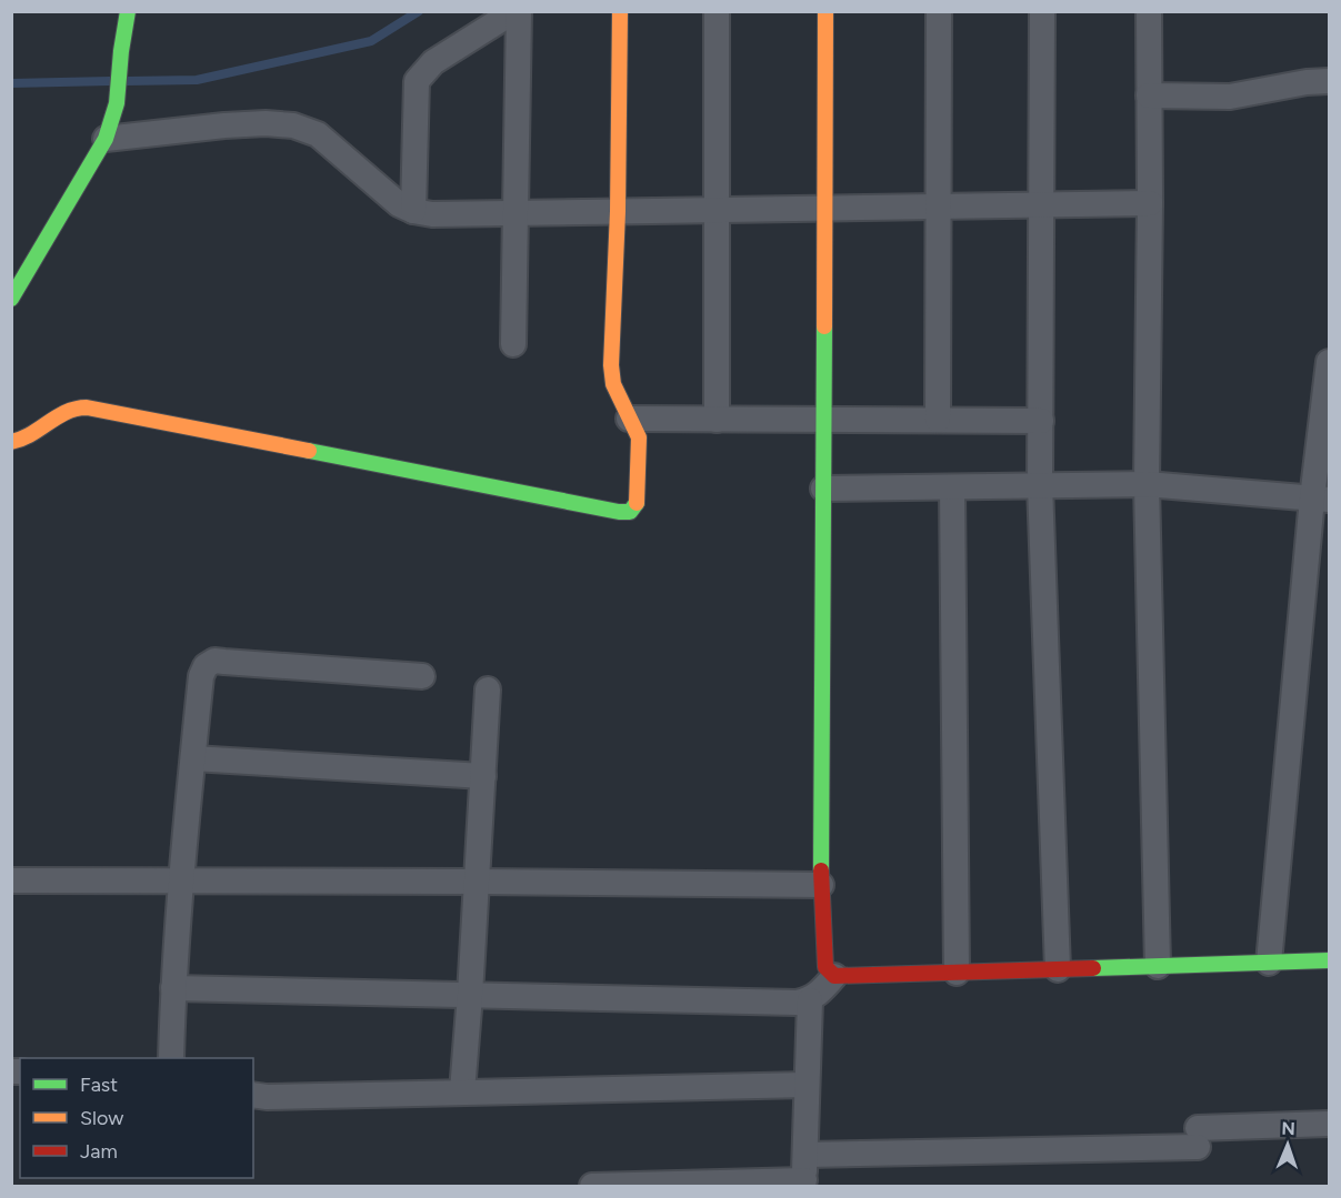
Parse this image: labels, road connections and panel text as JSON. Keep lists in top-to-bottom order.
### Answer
{
  "legend": ["Fast", "Slow", "Jam"],
  "north": "top"
}
